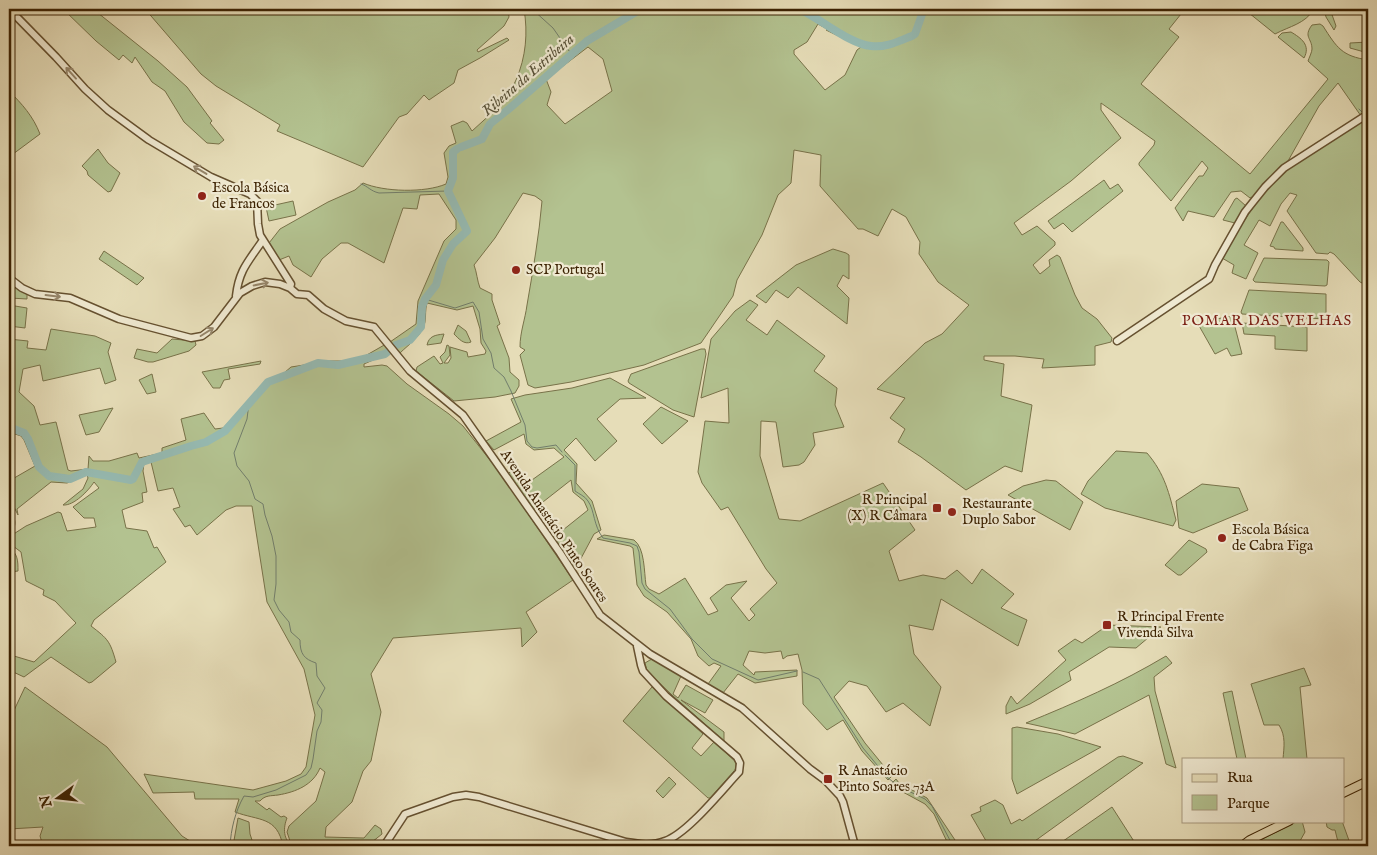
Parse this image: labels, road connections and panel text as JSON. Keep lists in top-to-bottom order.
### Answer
{
  "streets": {
    "street": ["Avenida Anastácio Pinto Soares"]
  },
  "districts": ["POMAR DAS VELHAS"],
  "water": ["Ribeira da Estribeira"],
  "places": {
    "other": [
      "Escola Básica de Francos",
      "SCP Portugal",
      "Restaurante Duplo Sabor",
      "Escola Básica de Cabra Figa"
    ],
    "transit": ["R Principal (X) R Câmara", "R Principal Frente Vivenda Silva", "R Anastácio Pinto Soares 73A"]
  },
  "legend": ["Rua", "Parque"],
  "north": "left"
}
